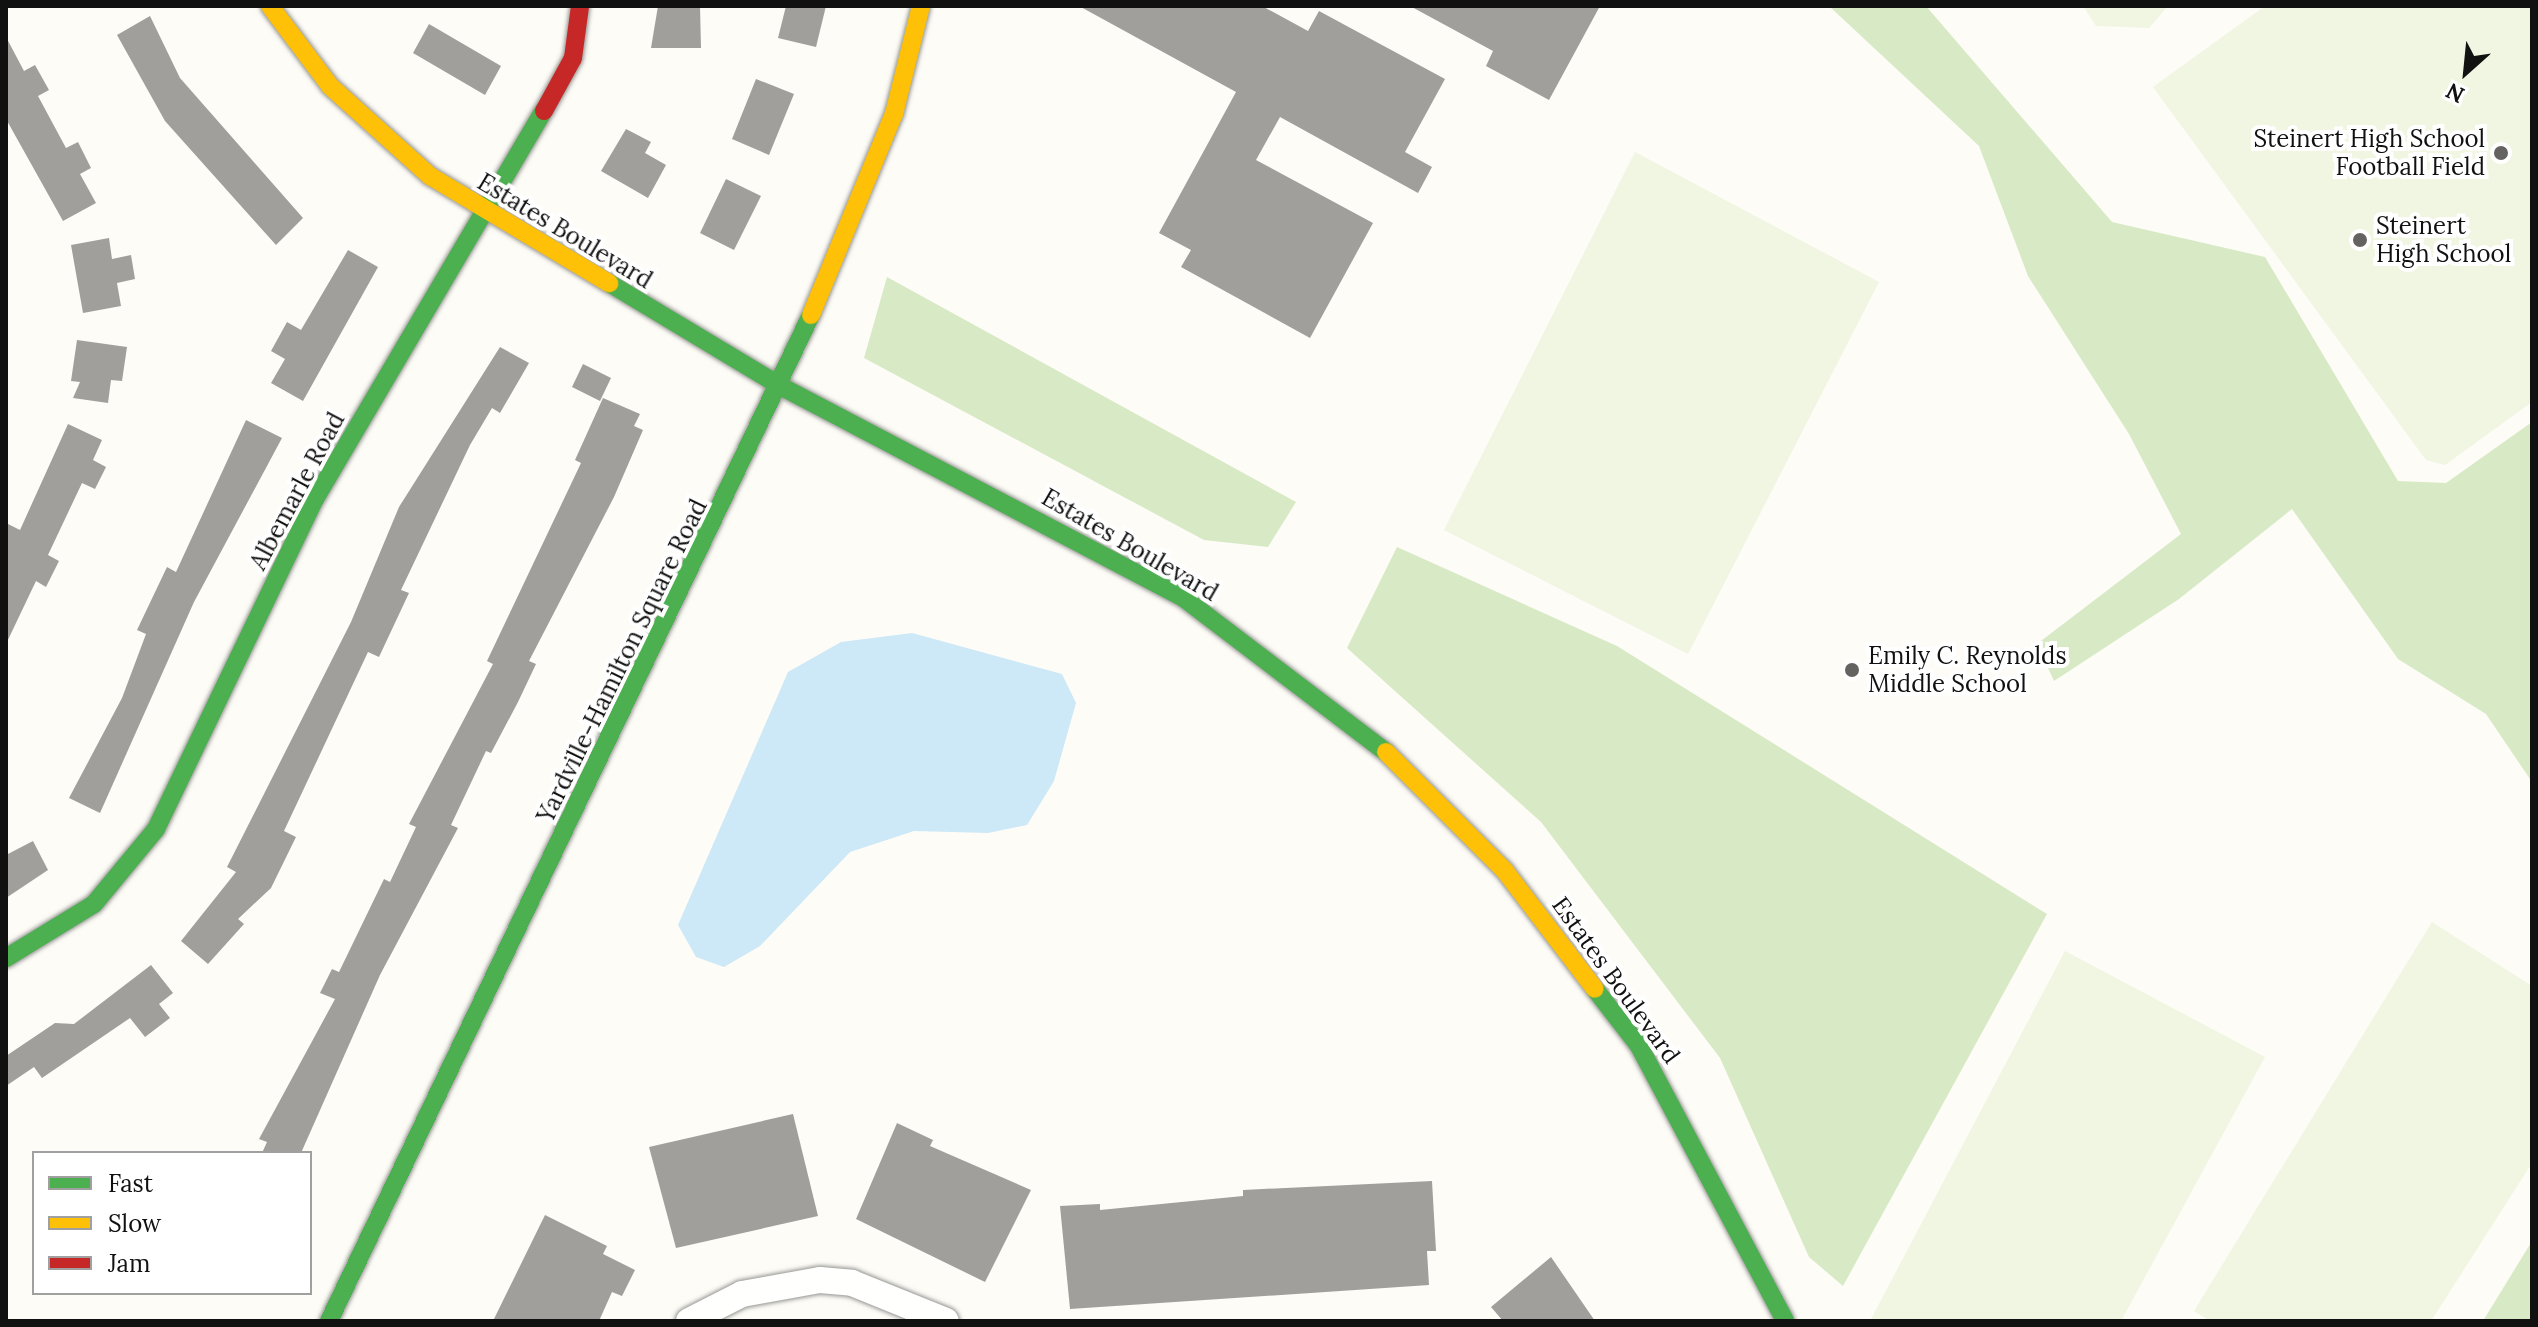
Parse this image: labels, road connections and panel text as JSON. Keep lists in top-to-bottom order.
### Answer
{
  "streets": {
    "street": ["Estates Boulevard", "Albemarle Road", "Yardville-Hamilton Square Road"]
  },
  "crossings": [
    ["Estates Boulevard", "Albemarle Road"],
    ["Estates Boulevard", "Yardville-Hamilton Square Road"]
  ],
  "places": ["Steinert High School Football Field", "Steinert High School", "Emily C. Reynolds Middle School"],
  "legend": ["Fast", "Slow", "Jam"],
  "north": "bottom left"
}
